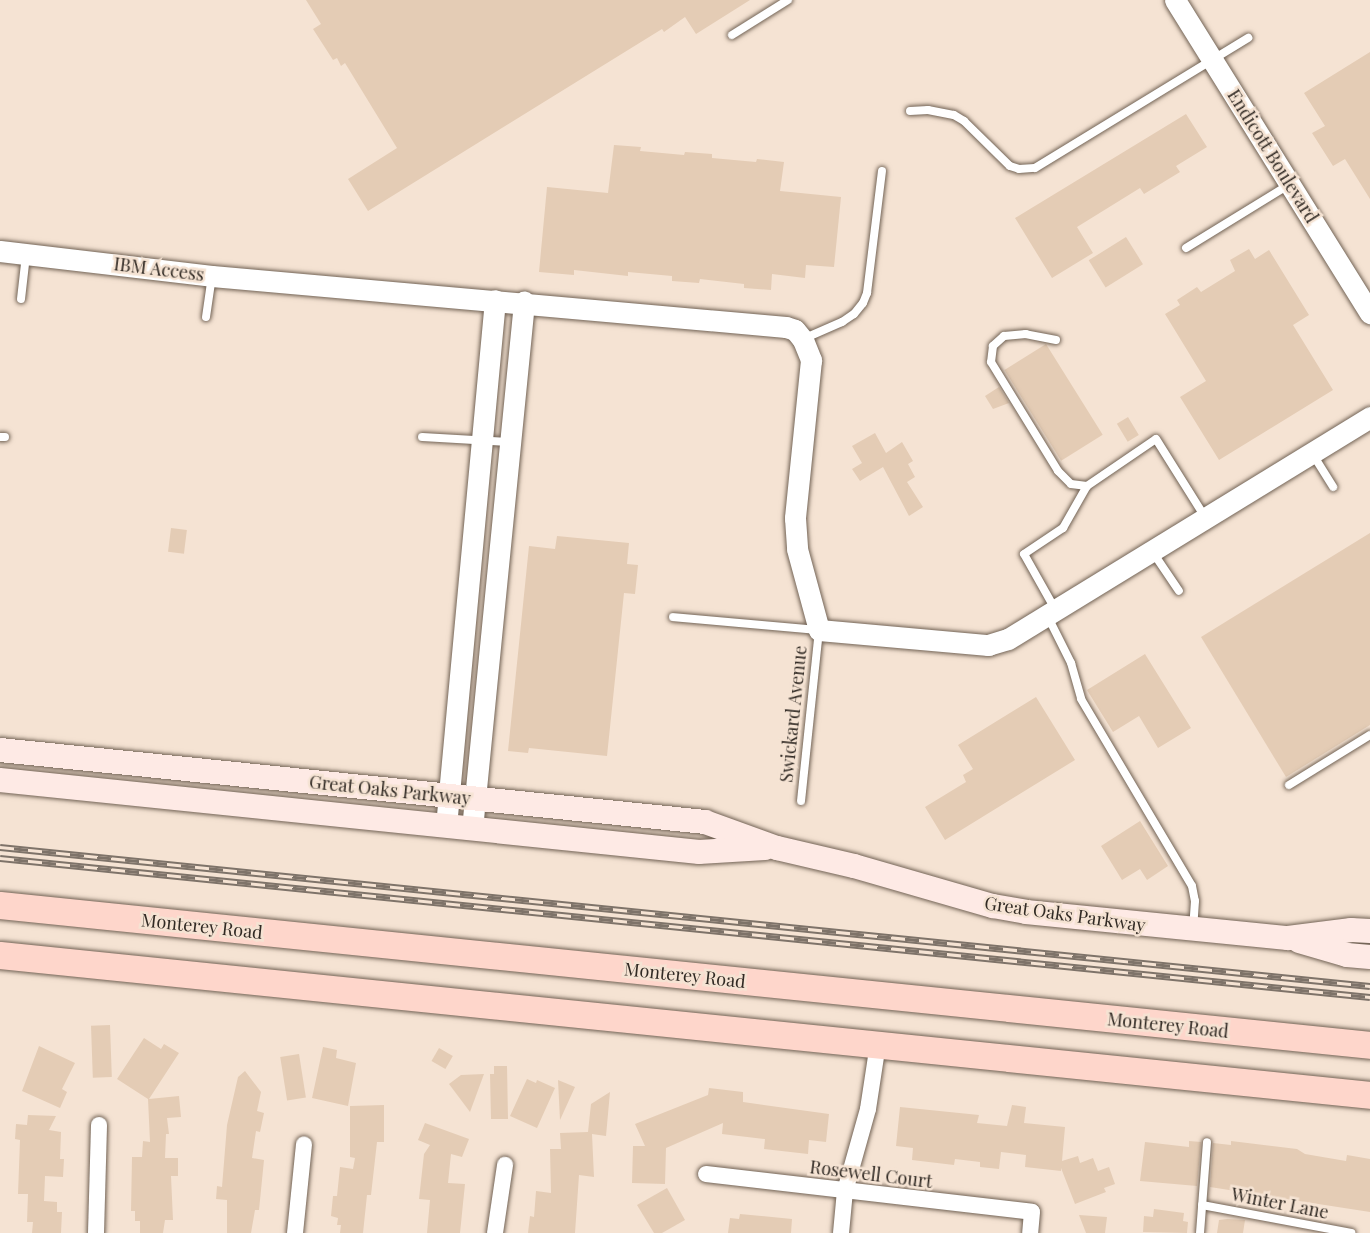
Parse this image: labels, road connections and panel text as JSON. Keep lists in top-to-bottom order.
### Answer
{
  "streets": {
    "main road": ["Great Oaks Parkway", "Monterey Road"],
    "street": ["Endicott Boulevard", "IBM Access", "Rosewell Court"],
    "lane": ["Swickard Avenue", "Winter Lane"]
  }
}
